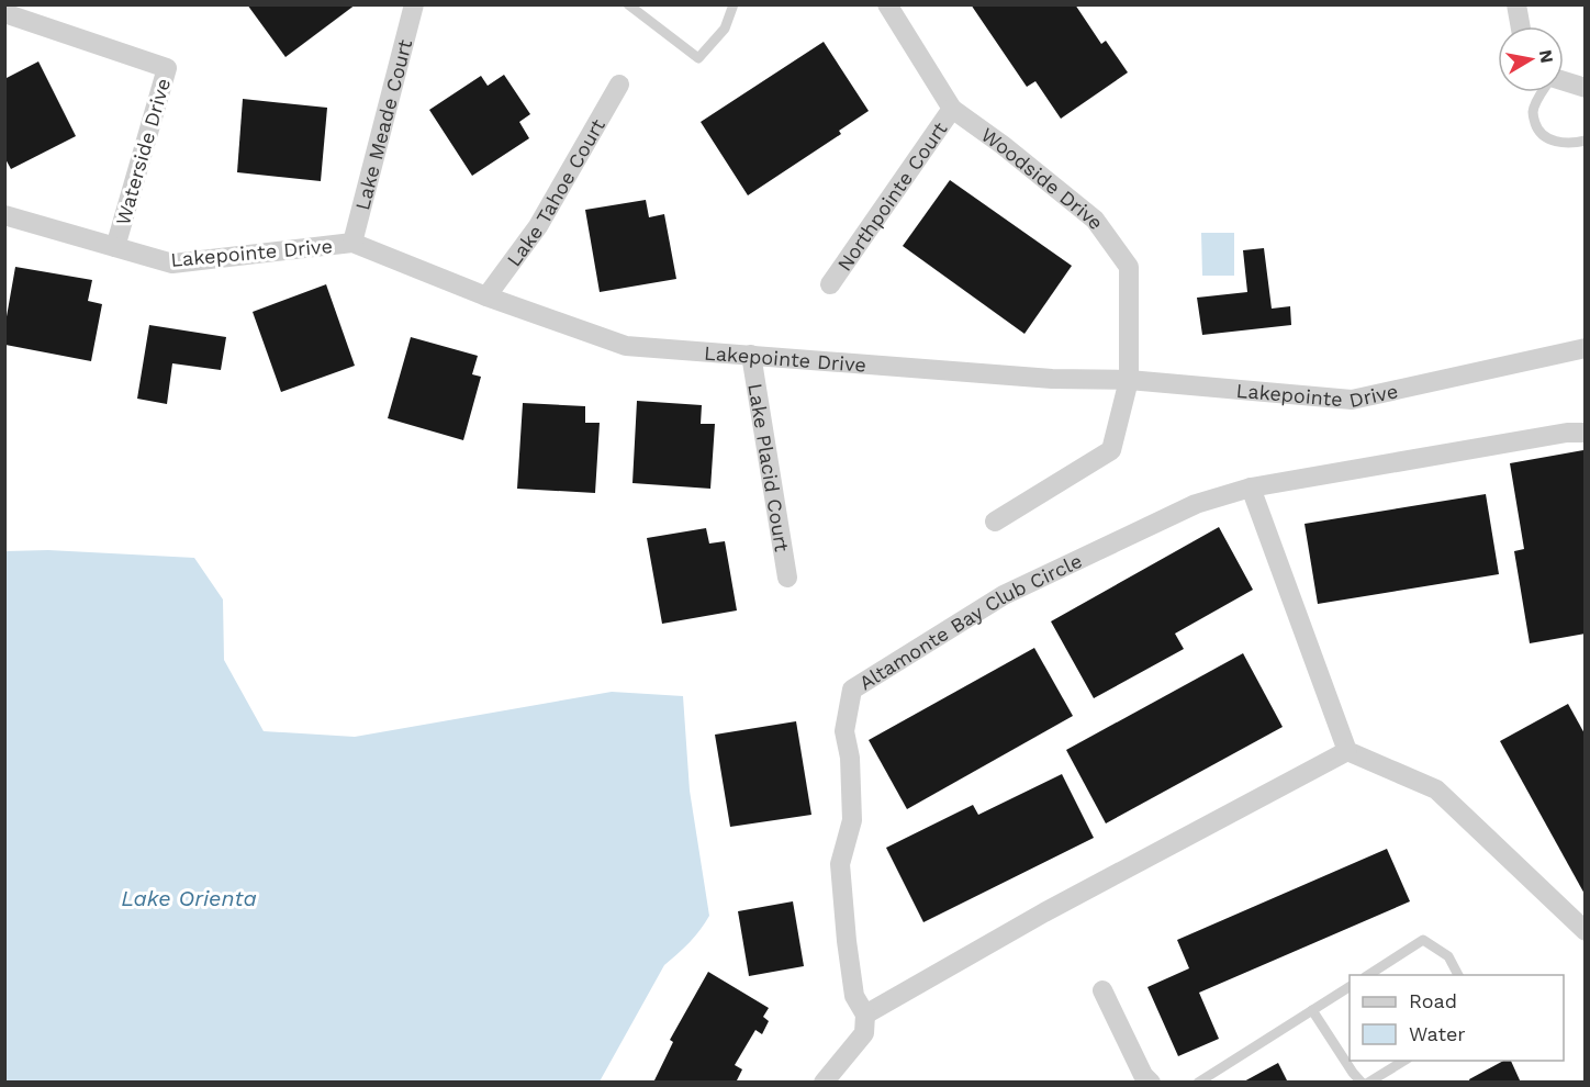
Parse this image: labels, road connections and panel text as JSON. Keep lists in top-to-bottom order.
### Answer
{
  "streets": {
    "street": [
      "Lake Meade Court",
      "Waterside Drive",
      "Woodside Drive",
      "Lake Tahoe Court",
      "Northpointe Court",
      "Lakepointe Drive",
      "Lake Placid Court",
      "Altamonte Bay Club Circle"
    ]
  },
  "crossings": [
    ["Lake Meade Court", "Lakepointe Drive"],
    ["Waterside Drive", "Lakepointe Drive"],
    ["Woodside Drive", "Northpointe Court"],
    ["Woodside Drive", "Lakepointe Drive"],
    ["Lake Tahoe Court", "Lakepointe Drive"],
    ["Lakepointe Drive", "Lake Placid Court"]
  ],
  "water": ["Lake Orienta"],
  "legend": ["Road", "Water"],
  "north": "right"
}
